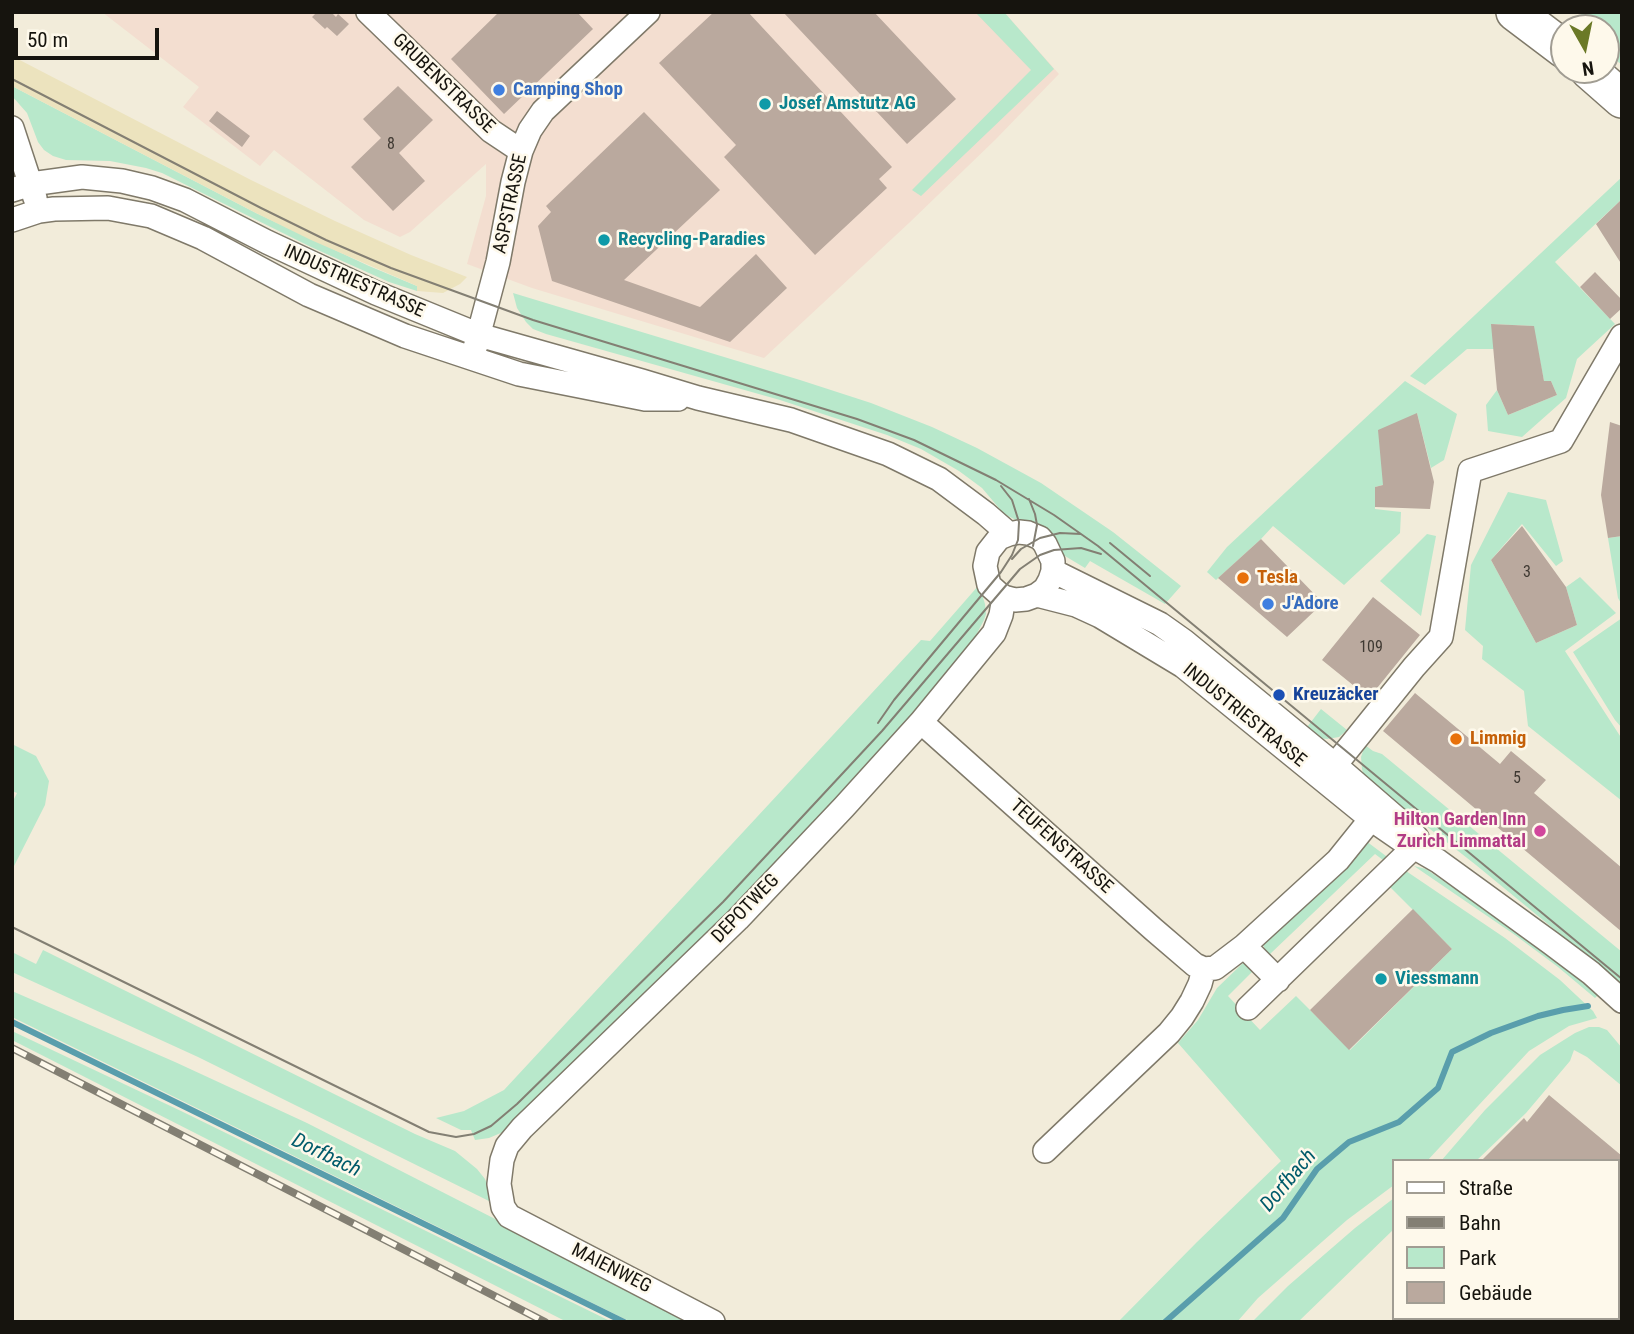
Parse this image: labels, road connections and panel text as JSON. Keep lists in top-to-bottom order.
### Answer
{
  "streets": {
    "street": [
      "GRUBENSTRASSE",
      "ASPSTRASSE",
      "INDUSTRIESTRASSE",
      "TEUFENSTRASSE",
      "DEPOTWEG",
      "MAIENWEG"
    ]
  },
  "crossings": [
    ["GRUBENSTRASSE", "ASPSTRASSE"],
    ["ASPSTRASSE", "INDUSTRIESTRASSE"],
    ["INDUSTRIESTRASSE", "DEPOTWEG"],
    ["TEUFENSTRASSE", "DEPOTWEG"],
    ["DEPOTWEG", "MAIENWEG"]
  ],
  "water": ["Dorfbach"],
  "places": [
    "Camping Shop",
    "Josef Amstutz AG",
    "Recycling-Paradies",
    "Tesla",
    "J'Adore",
    "Kreuzäcker",
    "Limmig",
    "Hilton Garden Inn Zurich Limmattal",
    "Viessmann"
  ],
  "house_numbers": [
    "8",
    "3",
    "109",
    "5"
  ],
  "legend": [
    "Straße",
    "Bahn",
    "Park",
    "Gebäude"
  ],
  "scale_bar": "50 m",
  "north": "bottom"
}
